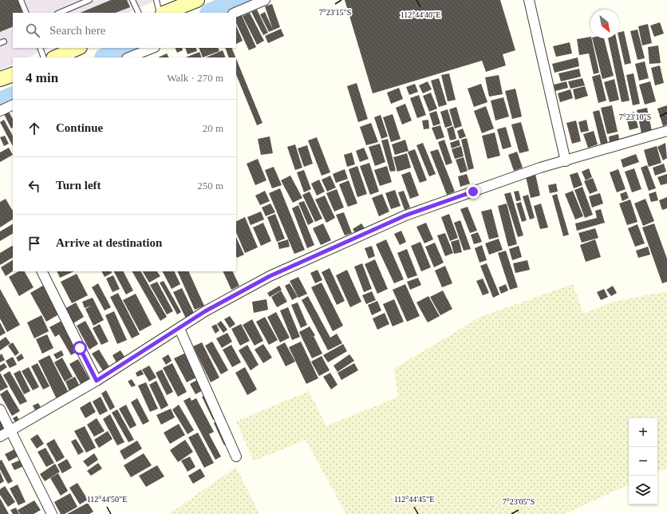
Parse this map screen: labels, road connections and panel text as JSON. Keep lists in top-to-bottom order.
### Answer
{
  "north": "bottom right",
  "page": {
    "search": "Search here",
    "heading": ["4 min", "Walk · 270 m"],
    "list": [
      ["Continue", "20 m"],
      ["Turn left", "250 m"],
      "Arrive at destination"
    ],
    "map_buttons": ["+", "−"]
  },
  "coordinates": [
    "7°23'15\"S",
    "112°44'40\"E",
    "7°23'10\"S",
    "112°44'50\"E",
    "112°44'45\"E",
    "7°23'05\"S"
  ]
}
